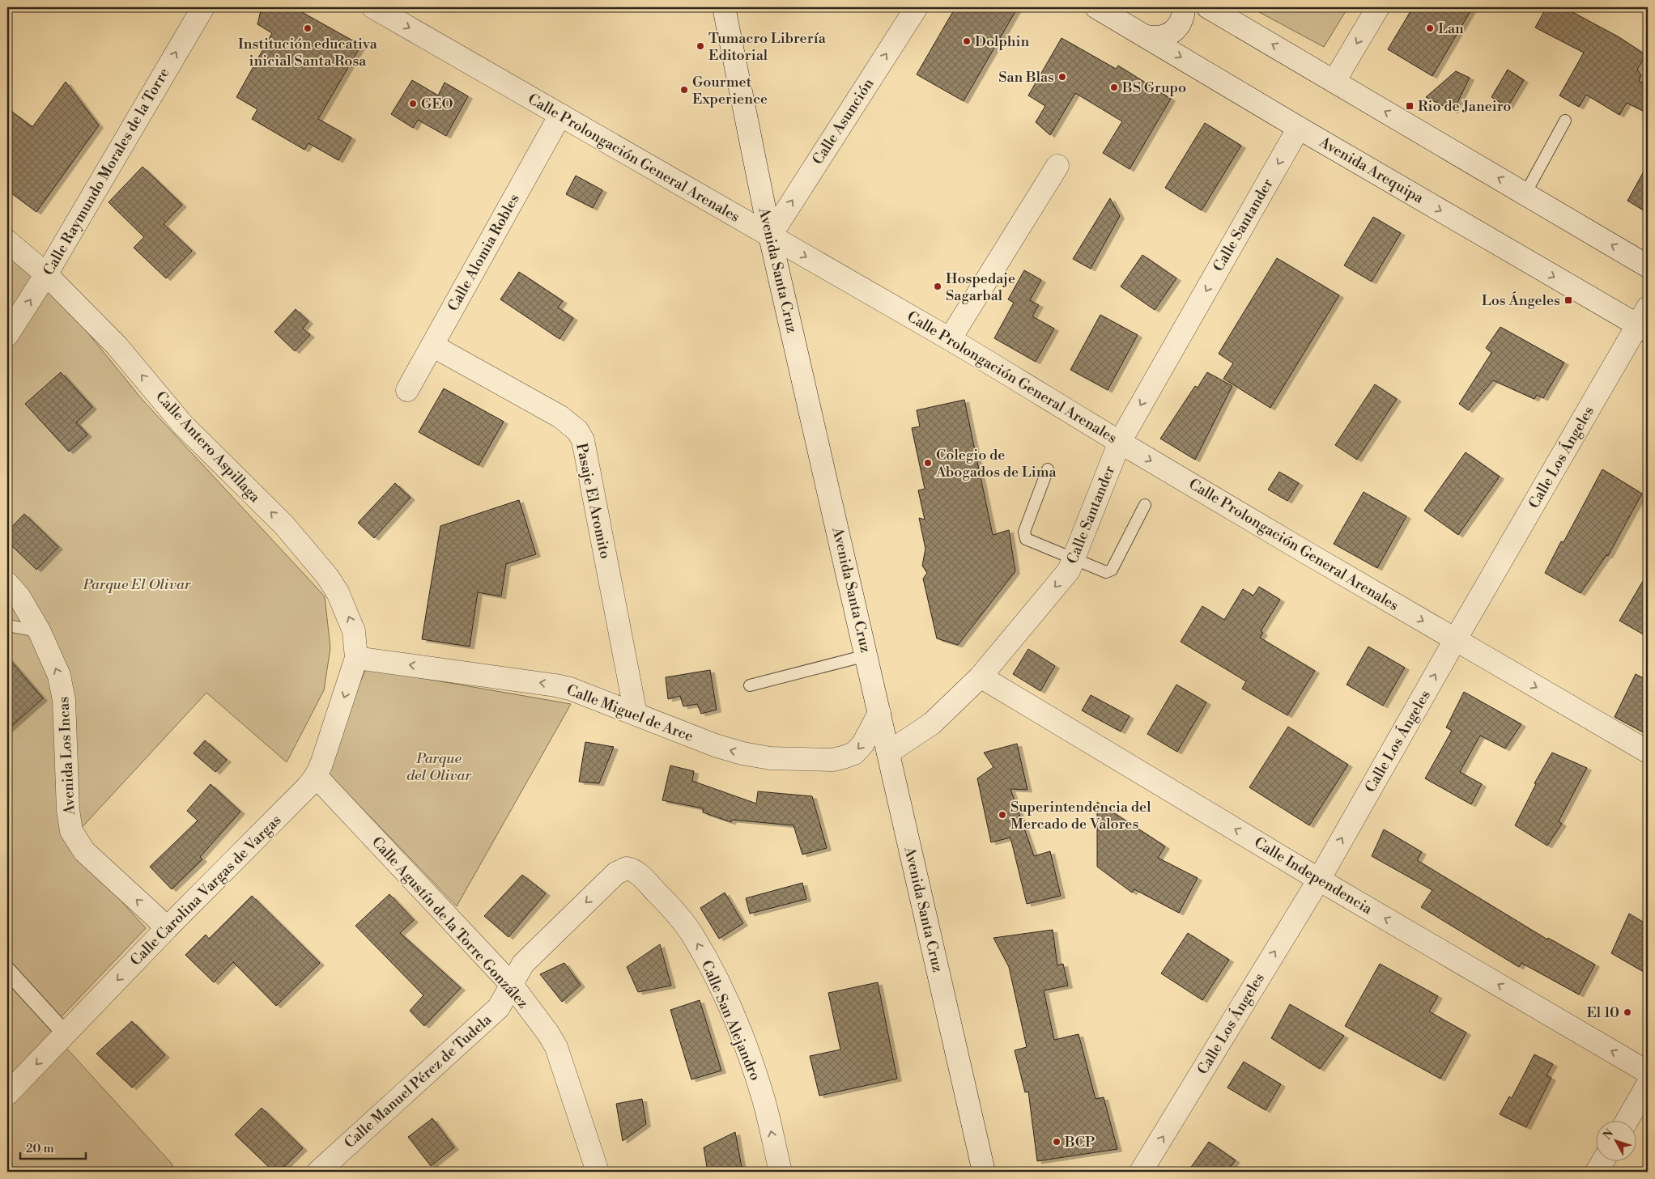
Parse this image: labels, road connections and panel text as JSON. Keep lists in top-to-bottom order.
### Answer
{
  "streets": {
    "street": [
      "Calle Asunción",
      "Calle Prolongación General Arenales",
      "Avenida Arequipa",
      "Calle Raymundo Morales de la Torre",
      "Calle Santander",
      "Calle Alomia Robles",
      "Avenida Santa Cruz",
      "Calle Antero Aspillaga",
      "Calle Los Ángeles",
      "Pasaje El Aromito",
      "Calle Miguel de Arce",
      "Avenida Los Incas",
      "Calle Independencia",
      "Calle Carolina Vargas de Vargas",
      "Calle Agustín de la Torre González",
      "Calle San Alejandro",
      "Calle Manuel Pérez de Tudela"
    ]
  },
  "crossings": [
    ["Calle Asunción", "Calle Prolongación General Arenales"],
    ["Calle Asunción", "Avenida Santa Cruz"],
    ["Calle Prolongación General Arenales", "Calle Santander"],
    ["Calle Prolongación General Arenales", "Calle Alomia Robles"],
    ["Calle Prolongación General Arenales", "Avenida Santa Cruz"],
    ["Calle Prolongación General Arenales", "Calle Los Ángeles"],
    ["Avenida Arequipa", "Calle Santander"],
    ["Avenida Arequipa", "Calle Los Ángeles"],
    ["Calle Raymundo Morales de la Torre", "Calle Antero Aspillaga"],
    ["Calle Santander", "Avenida Santa Cruz"],
    ["Calle Santander", "Calle Independencia"],
    ["Calle Alomia Robles", "Pasaje El Aromito"],
    ["Avenida Santa Cruz", "Calle Miguel de Arce"],
    ["Calle Antero Aspillaga", "Calle Miguel de Arce"],
    ["Calle Antero Aspillaga", "Calle Carolina Vargas de Vargas"],
    ["Calle Los Ángeles", "Calle Independencia"],
    ["Pasaje El Aromito", "Calle Miguel de Arce"],
    ["Calle Miguel de Arce", "Calle Carolina Vargas de Vargas"],
    ["Avenida Los Incas", "Calle Carolina Vargas de Vargas"],
    ["Calle Carolina Vargas de Vargas", "Calle Agustín de la Torre González"],
    ["Calle Agustín de la Torre González", "Calle San Alejandro"],
    ["Calle Agustín de la Torre González", "Calle Manuel Pérez de Tudela"],
    ["Calle San Alejandro", "Calle Manuel Pérez de Tudela"]
  ],
  "one_way": [
    "Calle Asunción",
    "Calle Prolongación General Arenales",
    "Calle Raymundo Morales de la Torre",
    "Calle Antero Aspillaga",
    "Calle Los Ángeles",
    "Calle Miguel de Arce",
    "Avenida Los Incas",
    "Calle Independencia",
    "Calle Carolina Vargas de Vargas"
  ],
  "parks": ["Parque El Olivar", "Parque del Olivar"],
  "places": {
    "other": [
      "Institución educativa inicial Santa Rosa",
      "Lan",
      "Dolphin",
      "Tumacro Librería Editorial",
      "San Blas",
      "BS Grupo",
      "Gourmet Experience",
      "GEO",
      "Hospedaje Sagarbal",
      "Colegio de Abogados de Lima",
      "Superintendencia del Mercado de Valores",
      "El 10",
      "BCP"
    ],
    "transit": ["Rio de Janeiro", "Los Ángeles"]
  },
  "scale_bar": "20 m",
  "north": "top left"
}
